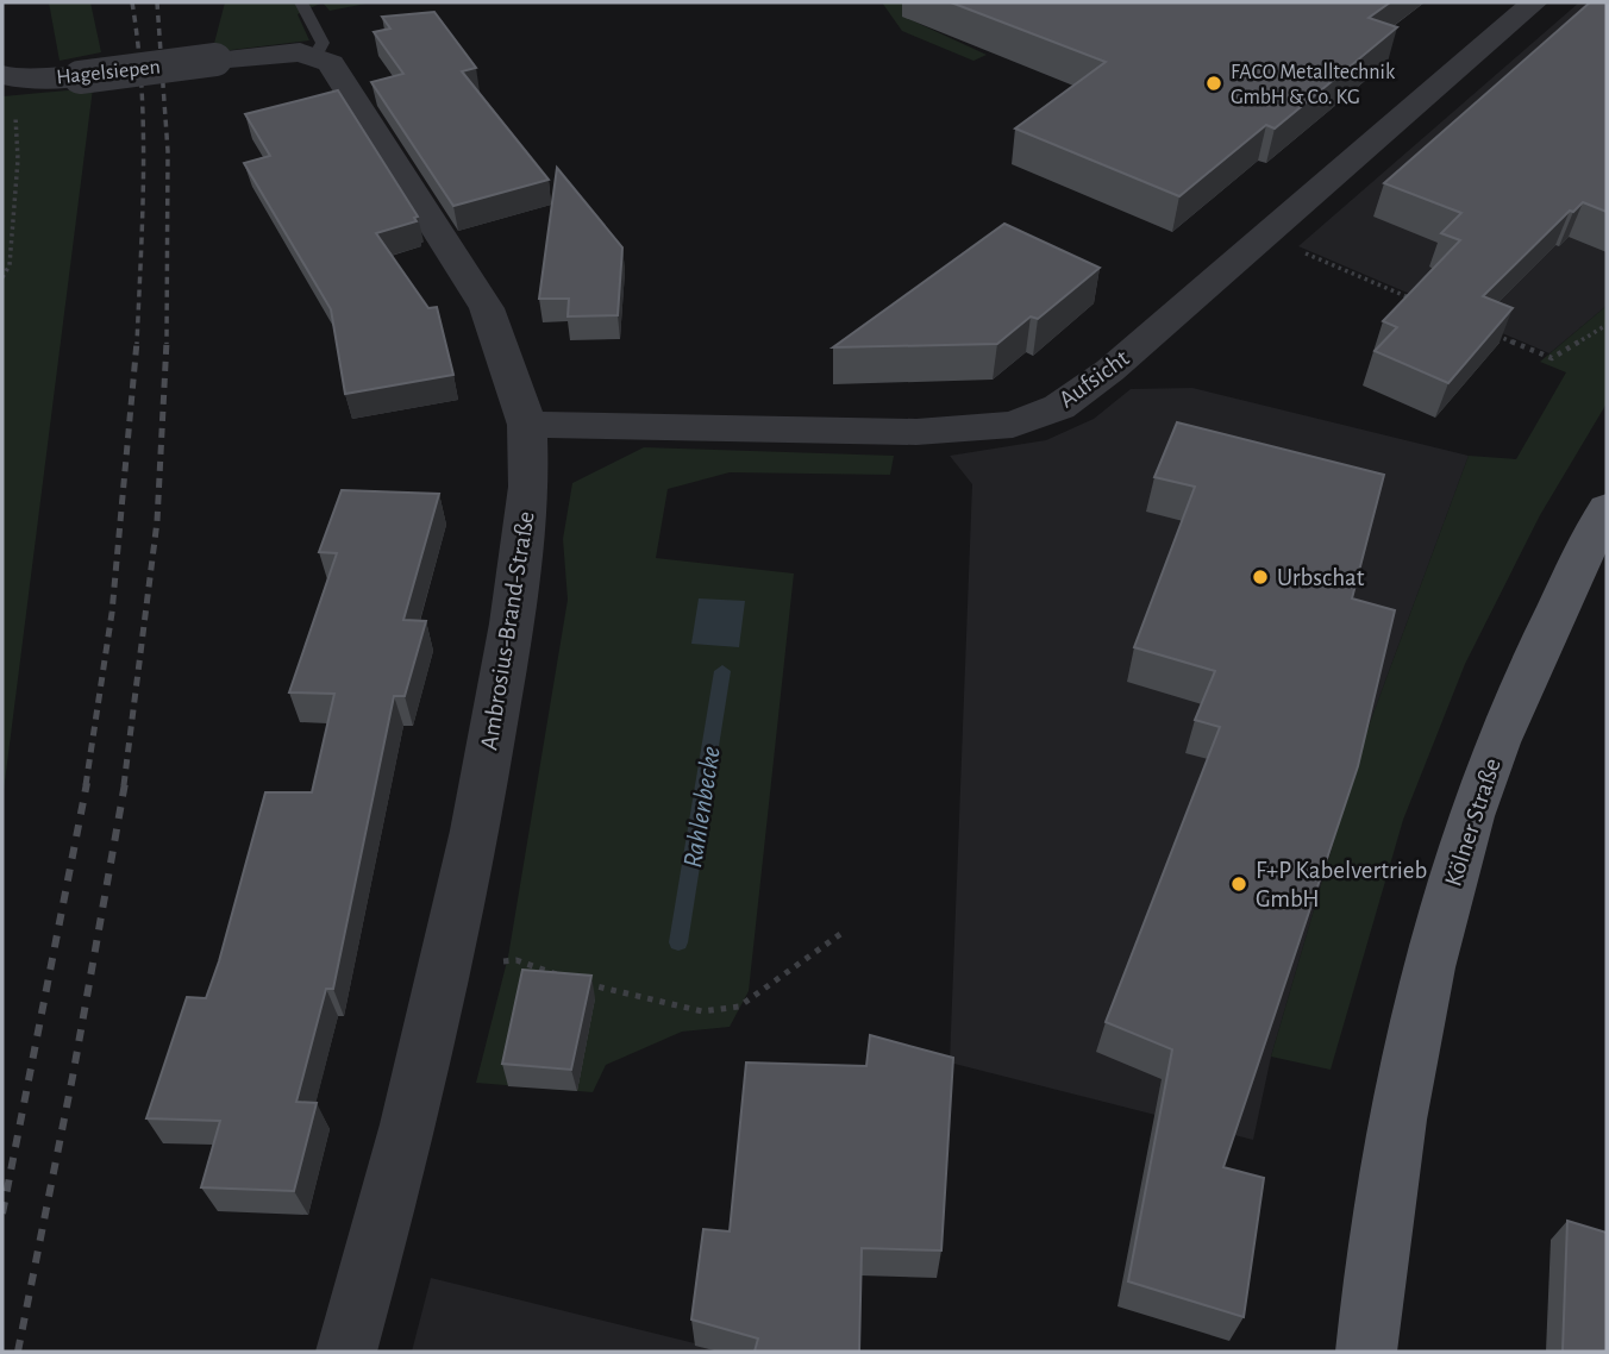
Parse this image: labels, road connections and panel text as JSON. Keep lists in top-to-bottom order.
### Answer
{
  "streets": {
    "main road": ["Kölner Straße"],
    "street": ["Hagelsiepen", "Aufsicht", "Ambrosius-Brand-Straße"]
  },
  "crossings": [
    ["Hagelsiepen", "Ambrosius-Brand-Straße"],
    ["Aufsicht", "Ambrosius-Brand-Straße"]
  ],
  "water": ["Rahlenbecke"],
  "places": ["FACO Metalltechnik GmbH & Co. KG", "Urbschat", "F+P Kabelvertrieb GmbH"]
}
